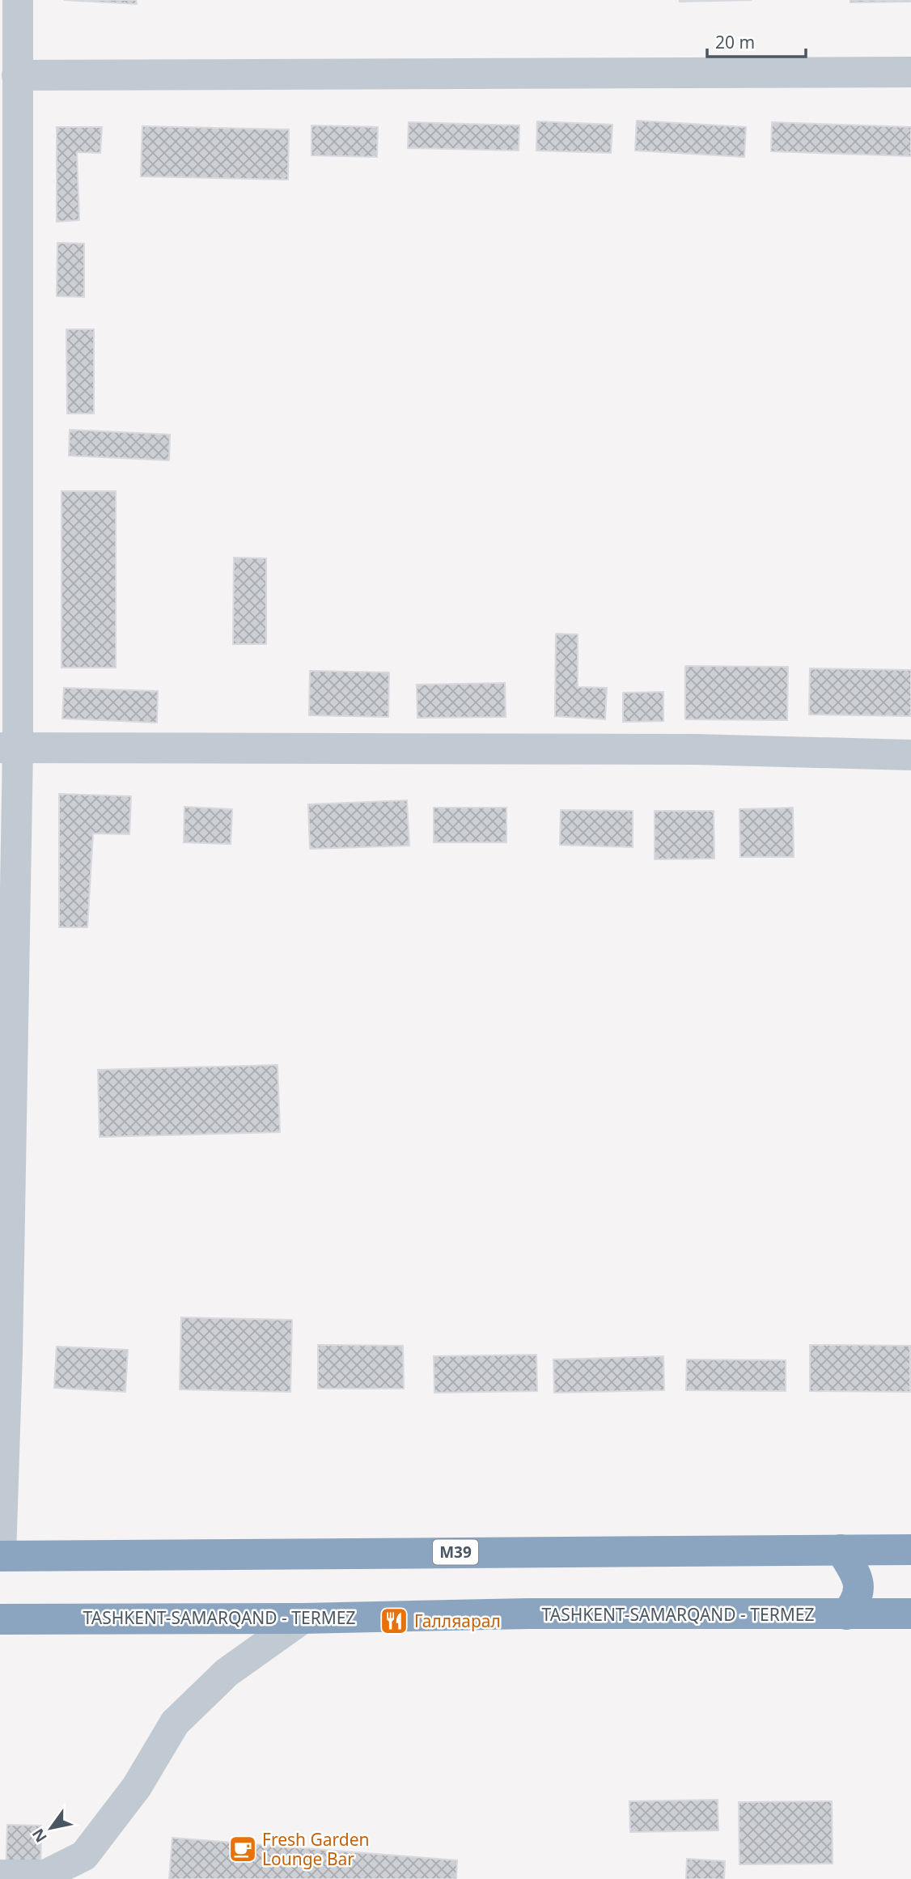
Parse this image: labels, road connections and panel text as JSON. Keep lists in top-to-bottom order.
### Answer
{
  "streets": {
    "highway": ["M39", "TASHKENT-SAMARQAND - TERMEZ"]
  },
  "places": {
    "restaurant": ["Галляарал"],
    "cafe": ["Fresh Garden Lounge Bar"]
  },
  "scale_bar": "20 m",
  "north": "bottom left"
}
